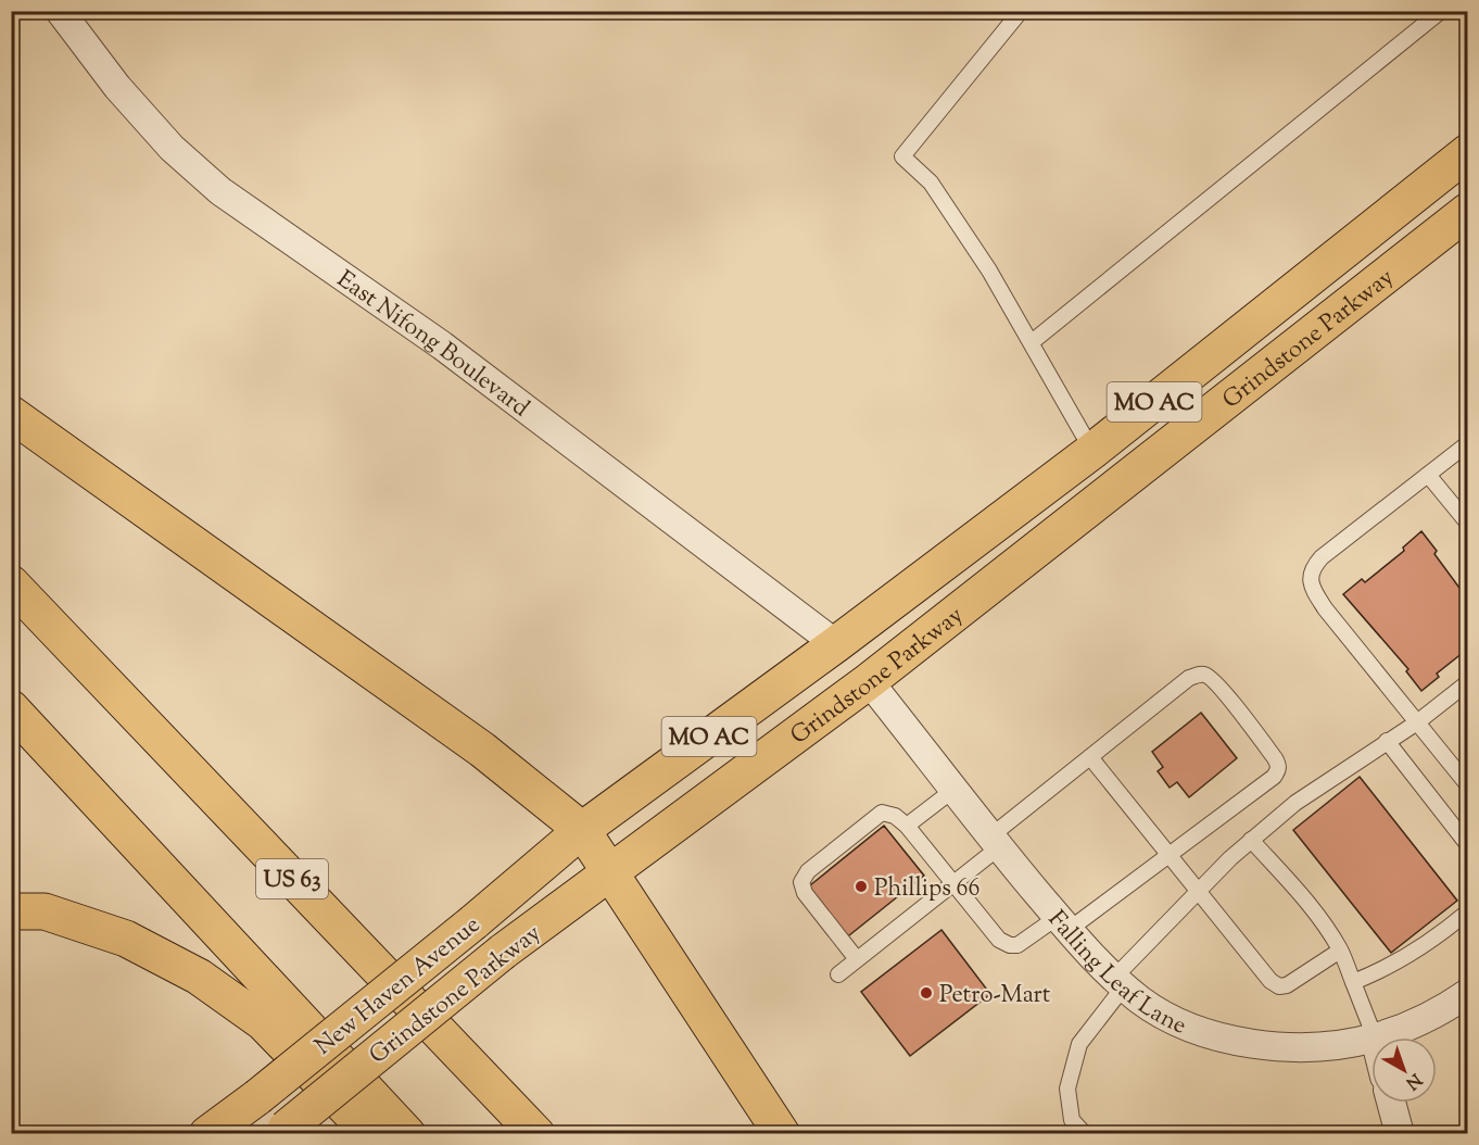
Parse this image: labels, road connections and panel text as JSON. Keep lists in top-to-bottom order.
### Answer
{
  "streets": {
    "main road": [
      "Grindstone Parkway",
      "MO AC",
      "US 63",
      "New Haven Avenue"
    ],
    "street": ["East Nifong Boulevard", "Falling Leaf Lane"]
  },
  "crossings": [
    ["Grindstone Parkway", "East Nifong Boulevard"],
    ["Grindstone Parkway", "Falling Leaf Lane"],
    ["Grindstone Parkway", "New Haven Avenue"]
  ],
  "places": ["Phillips 66", "Petro-Mart"],
  "north": "bottom right"
}
